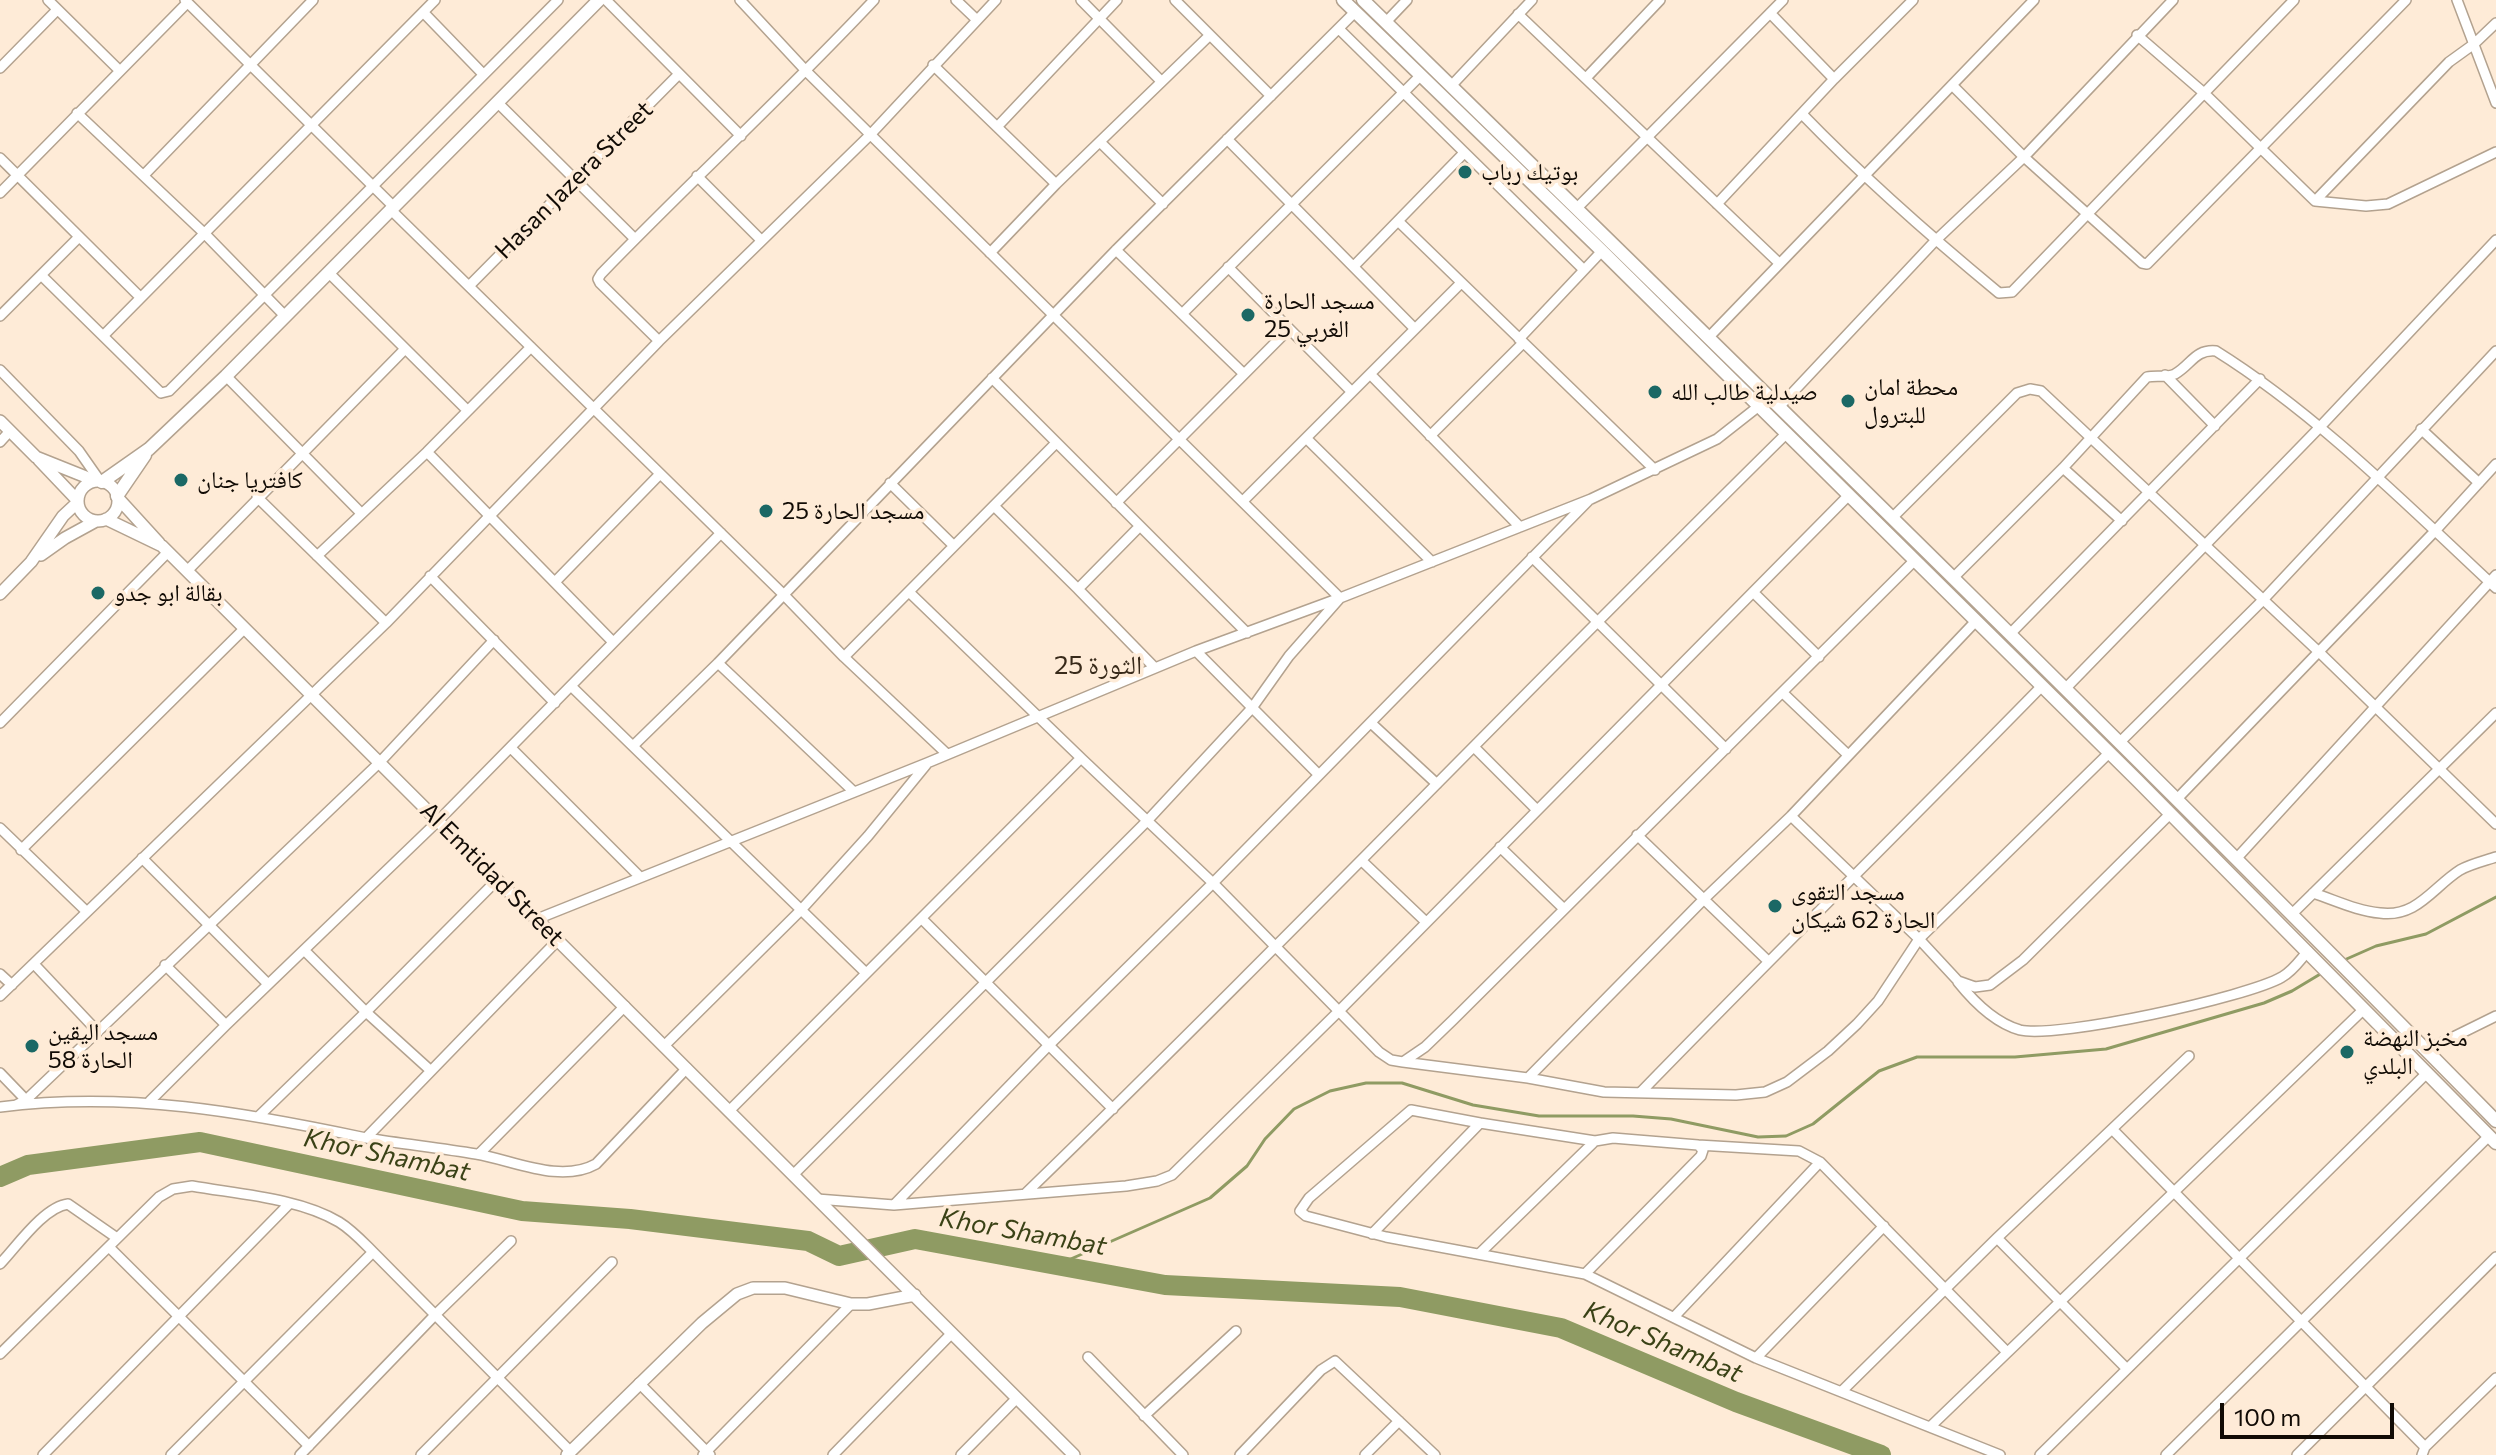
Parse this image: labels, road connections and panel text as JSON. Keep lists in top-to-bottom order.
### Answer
{
  "streets": {
    "street": ["Hasan Jazera Street", "Al Emtidad Street"]
  },
  "districts": ["الثورة 25"],
  "water": ["Khor Shambat"],
  "places": [
    "بوتيك رباب",
    "مسجد الحارة 25 الغربي",
    "صيدلية طالب الله",
    "محطة امان للبترول",
    "كافتريا جنان",
    "مسجد الحارة 25",
    "بقالة ابو جدو",
    "مسجد التقوى الحارة 62 شيكان",
    "مسجد اليقين الحارة 58",
    "مخبز النهضة البلدي"
  ],
  "scale_bar": "100 m"
}
